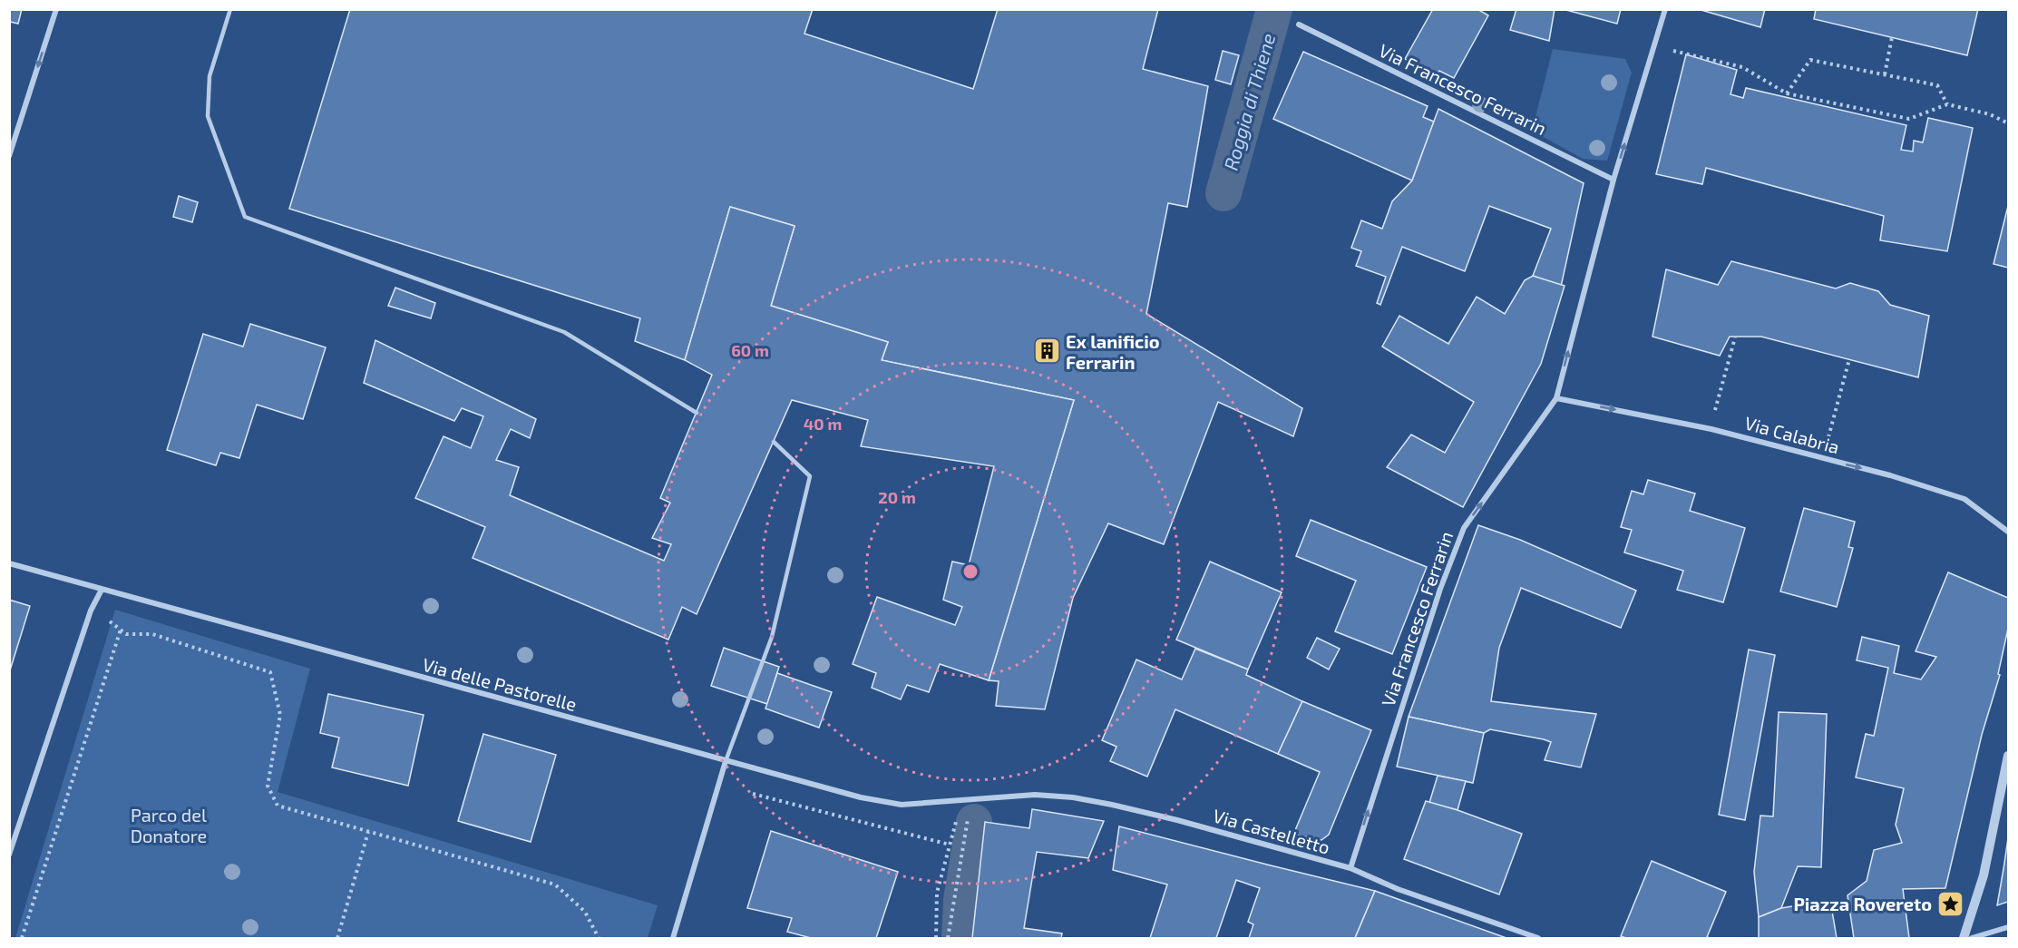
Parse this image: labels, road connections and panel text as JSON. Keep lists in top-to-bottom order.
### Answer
{
  "streets": {
    "street": [
      "Via Francesco Ferrarin",
      "Via Calabria",
      "Via delle Pastorelle",
      "Via Castelletto"
    ]
  },
  "crossings": [
    ["Via Francesco Ferrarin", "Via Calabria"],
    ["Via Francesco Ferrarin", "Via Castelletto"],
    ["Via delle Pastorelle", "Via Castelletto"]
  ],
  "one_way": ["Via Francesco Ferrarin", "Via Calabria"],
  "water": ["Roggia di Thiene"],
  "parks": ["Parco del Donatore"],
  "places": {
    "building": ["Ex lanificio Ferrarin"],
    "place": ["Piazza Rovereto"]
  },
  "rings": ["60 m", "40 m", "20 m"]
}
